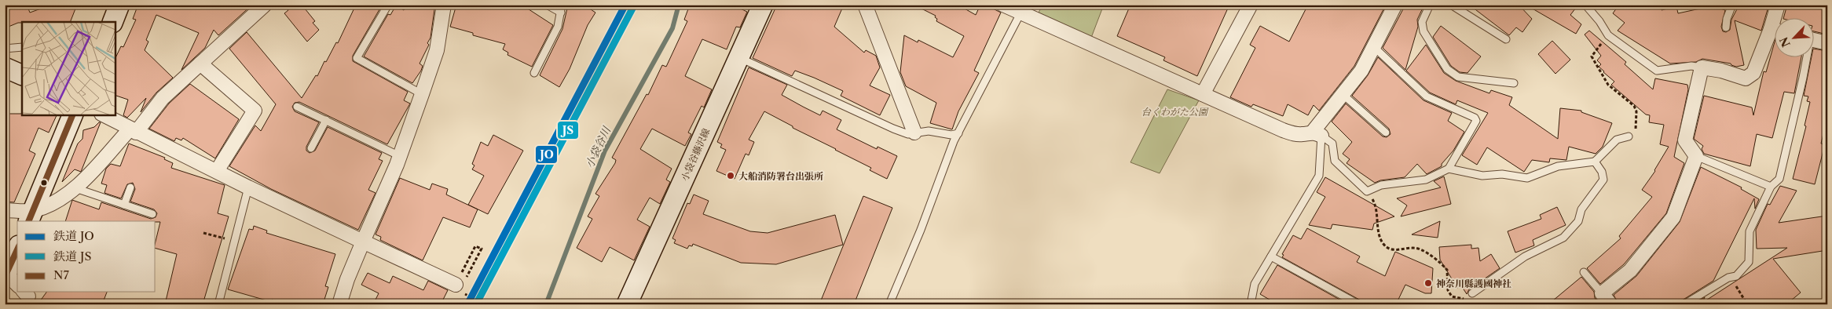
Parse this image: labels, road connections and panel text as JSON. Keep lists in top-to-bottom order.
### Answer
{
  "streets": {
    "main road": ["小袋谷藤沢線"]
  },
  "water": ["小袋谷川"],
  "parks": ["台くわがた公園"],
  "places": ["大船消防署台出張所", "神奈川縣護國神社"],
  "lines": ["rail line JO", "rail line JS", "transit line N7"],
  "legend": ["鉄道 JO", "鉄道 JS", "N7"],
  "north": "bottom left"
}
